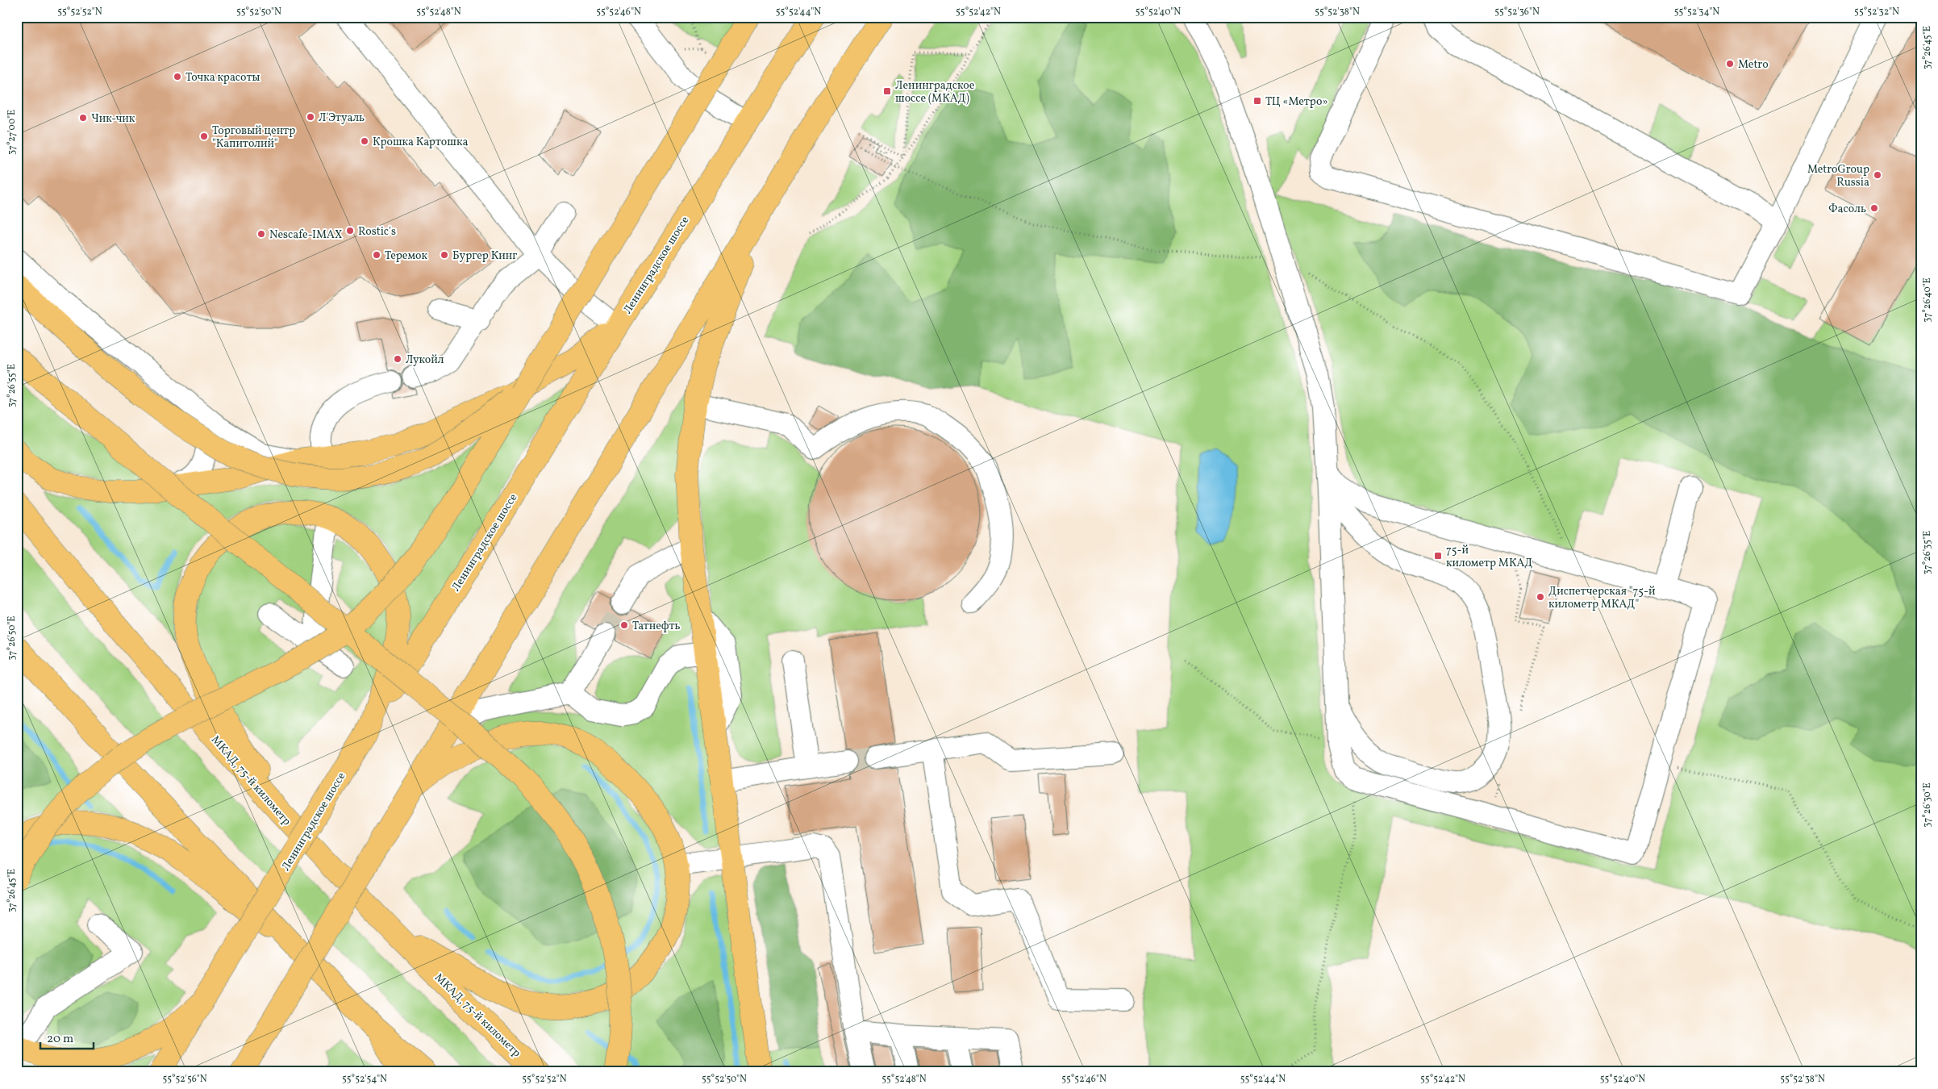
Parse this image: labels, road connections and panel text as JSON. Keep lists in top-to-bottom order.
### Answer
{
  "streets": {
    "main road": ["Ленинградское шоссе", "МКАД, 75-й километр"]
  },
  "places": {
    "other": [
      "Metro",
      "Точка красоты",
      "Л'Этуаль",
      "Чик-чик",
      "Торговый центр \"Капитолий\"",
      "Крошка Картошка",
      "MetroGroup Russia",
      "Фасоль",
      "Rostic's",
      "Nescafe-IMAX",
      "Теремок",
      "Бургер Кинг",
      "Лукойл",
      "Диспетчерская \"75-й километр МКАД\"",
      "Татнефть"
    ],
    "transit": ["Ленинградское шоссе (МКАД)", "ТЦ «Метро»", "75-й километр МКАД"]
  },
  "scale_bar": "20 m",
  "coordinates": [
    "55°52'52\"N",
    "55°52'50\"N",
    "55°52'48\"N",
    "55°52'46\"N",
    "55°52'44\"N",
    "55°52'42\"N",
    "55°52'40\"N",
    "55°52'38\"N",
    "55°52'36\"N",
    "55°52'34\"N",
    "55°52'32\"N",
    "37°26'45\"E",
    "37°27'00\"E",
    "37°26'40\"E",
    "37°26'55\"E",
    "37°26'35\"E",
    "37°26'50\"E",
    "37°26'30\"E",
    "55°52'56\"N",
    "55°52'54\"N"
  ]
}
